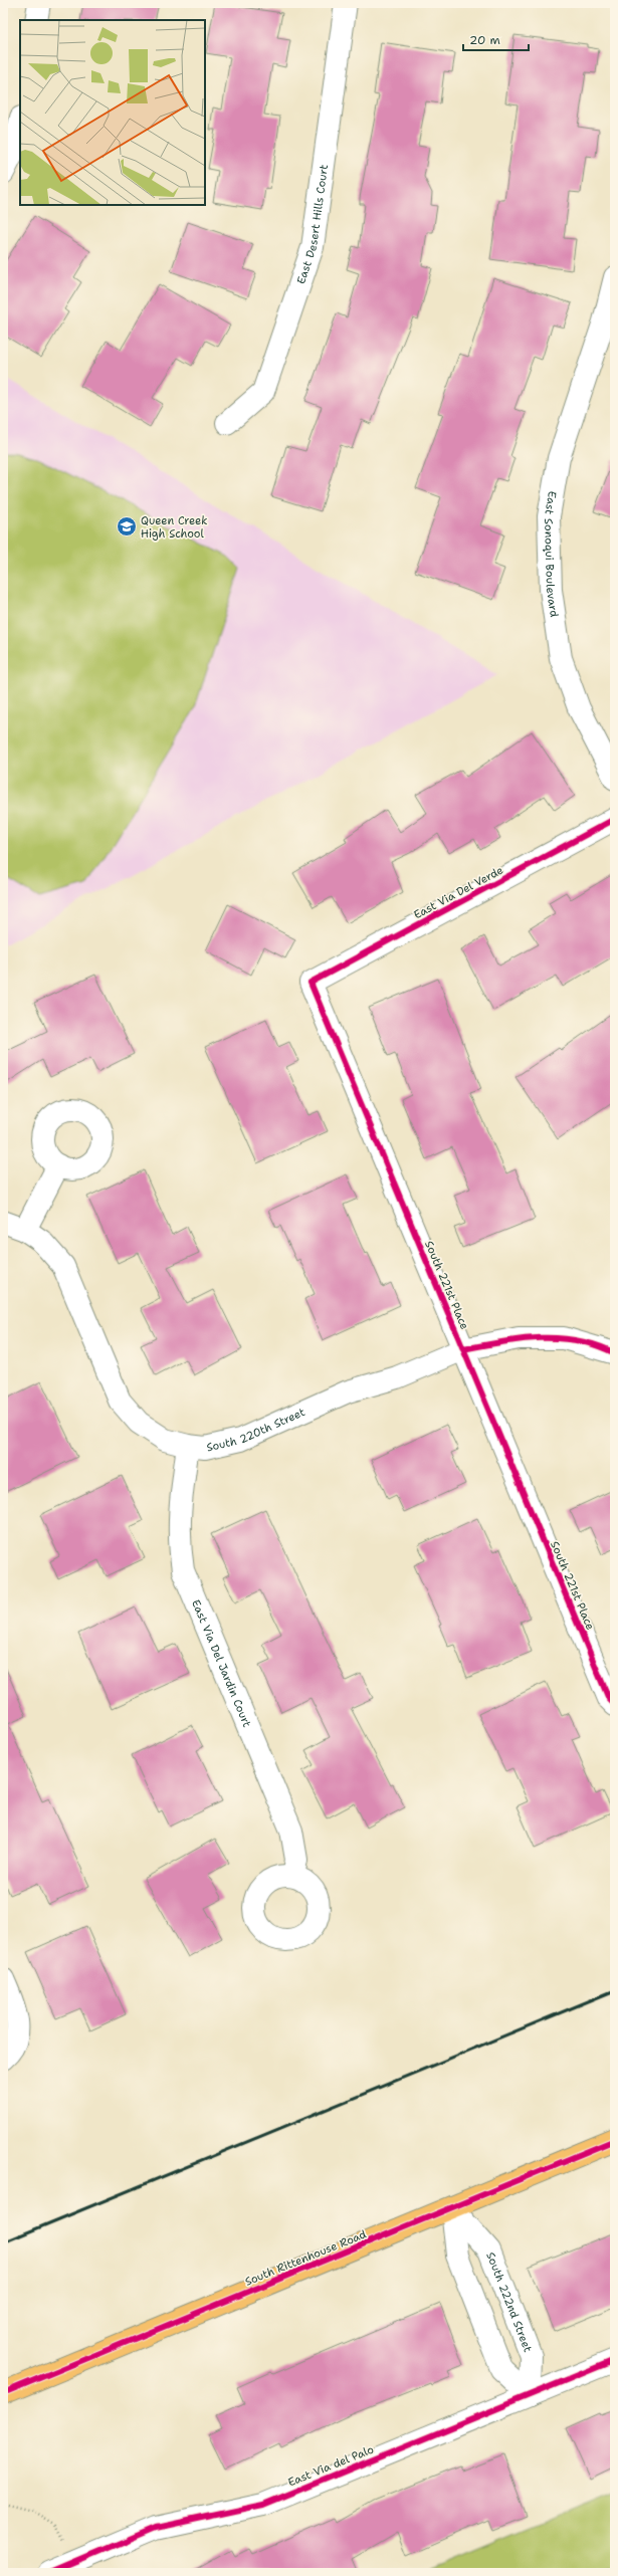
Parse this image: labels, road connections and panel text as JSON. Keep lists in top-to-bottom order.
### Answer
{
  "streets": {
    "main road": ["South Rittenhouse Road"],
    "street": [
      "East Desert Hills Court",
      "East Sonoqui Boulevard",
      "East Via Del Verde",
      "South 221st Place",
      "South 220th Street",
      "East Via Del Jardin Court",
      "South 222nd Street",
      "East Via del Palo"
    ]
  },
  "crossings": [
    ["East Via Del Verde", "South 221st Place"],
    ["South 221st Place", "South 220th Street"],
    ["South 220th Street", "East Via Del Jardin Court"],
    ["South Rittenhouse Road", "South 222nd Street"],
    ["South 222nd Street", "East Via del Palo"]
  ],
  "places": {
    "school or university": ["Queen Creek High School"]
  },
  "scale_bar": "20 m"
}
